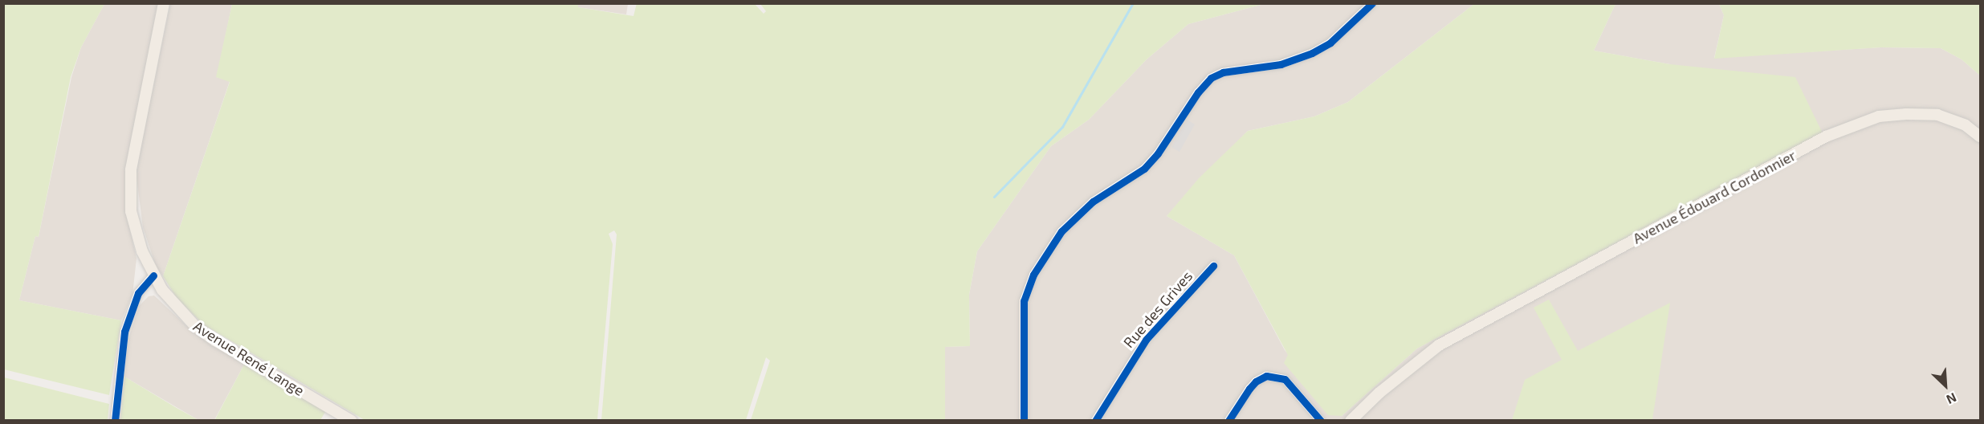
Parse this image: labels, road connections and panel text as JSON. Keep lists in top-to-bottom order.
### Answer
{
  "streets": {
    "main road": ["Avenue Édouard Cordonnier", "Avenue René Lange"],
    "street": ["Rue des Grives"]
  },
  "north": "bottom right"
}
